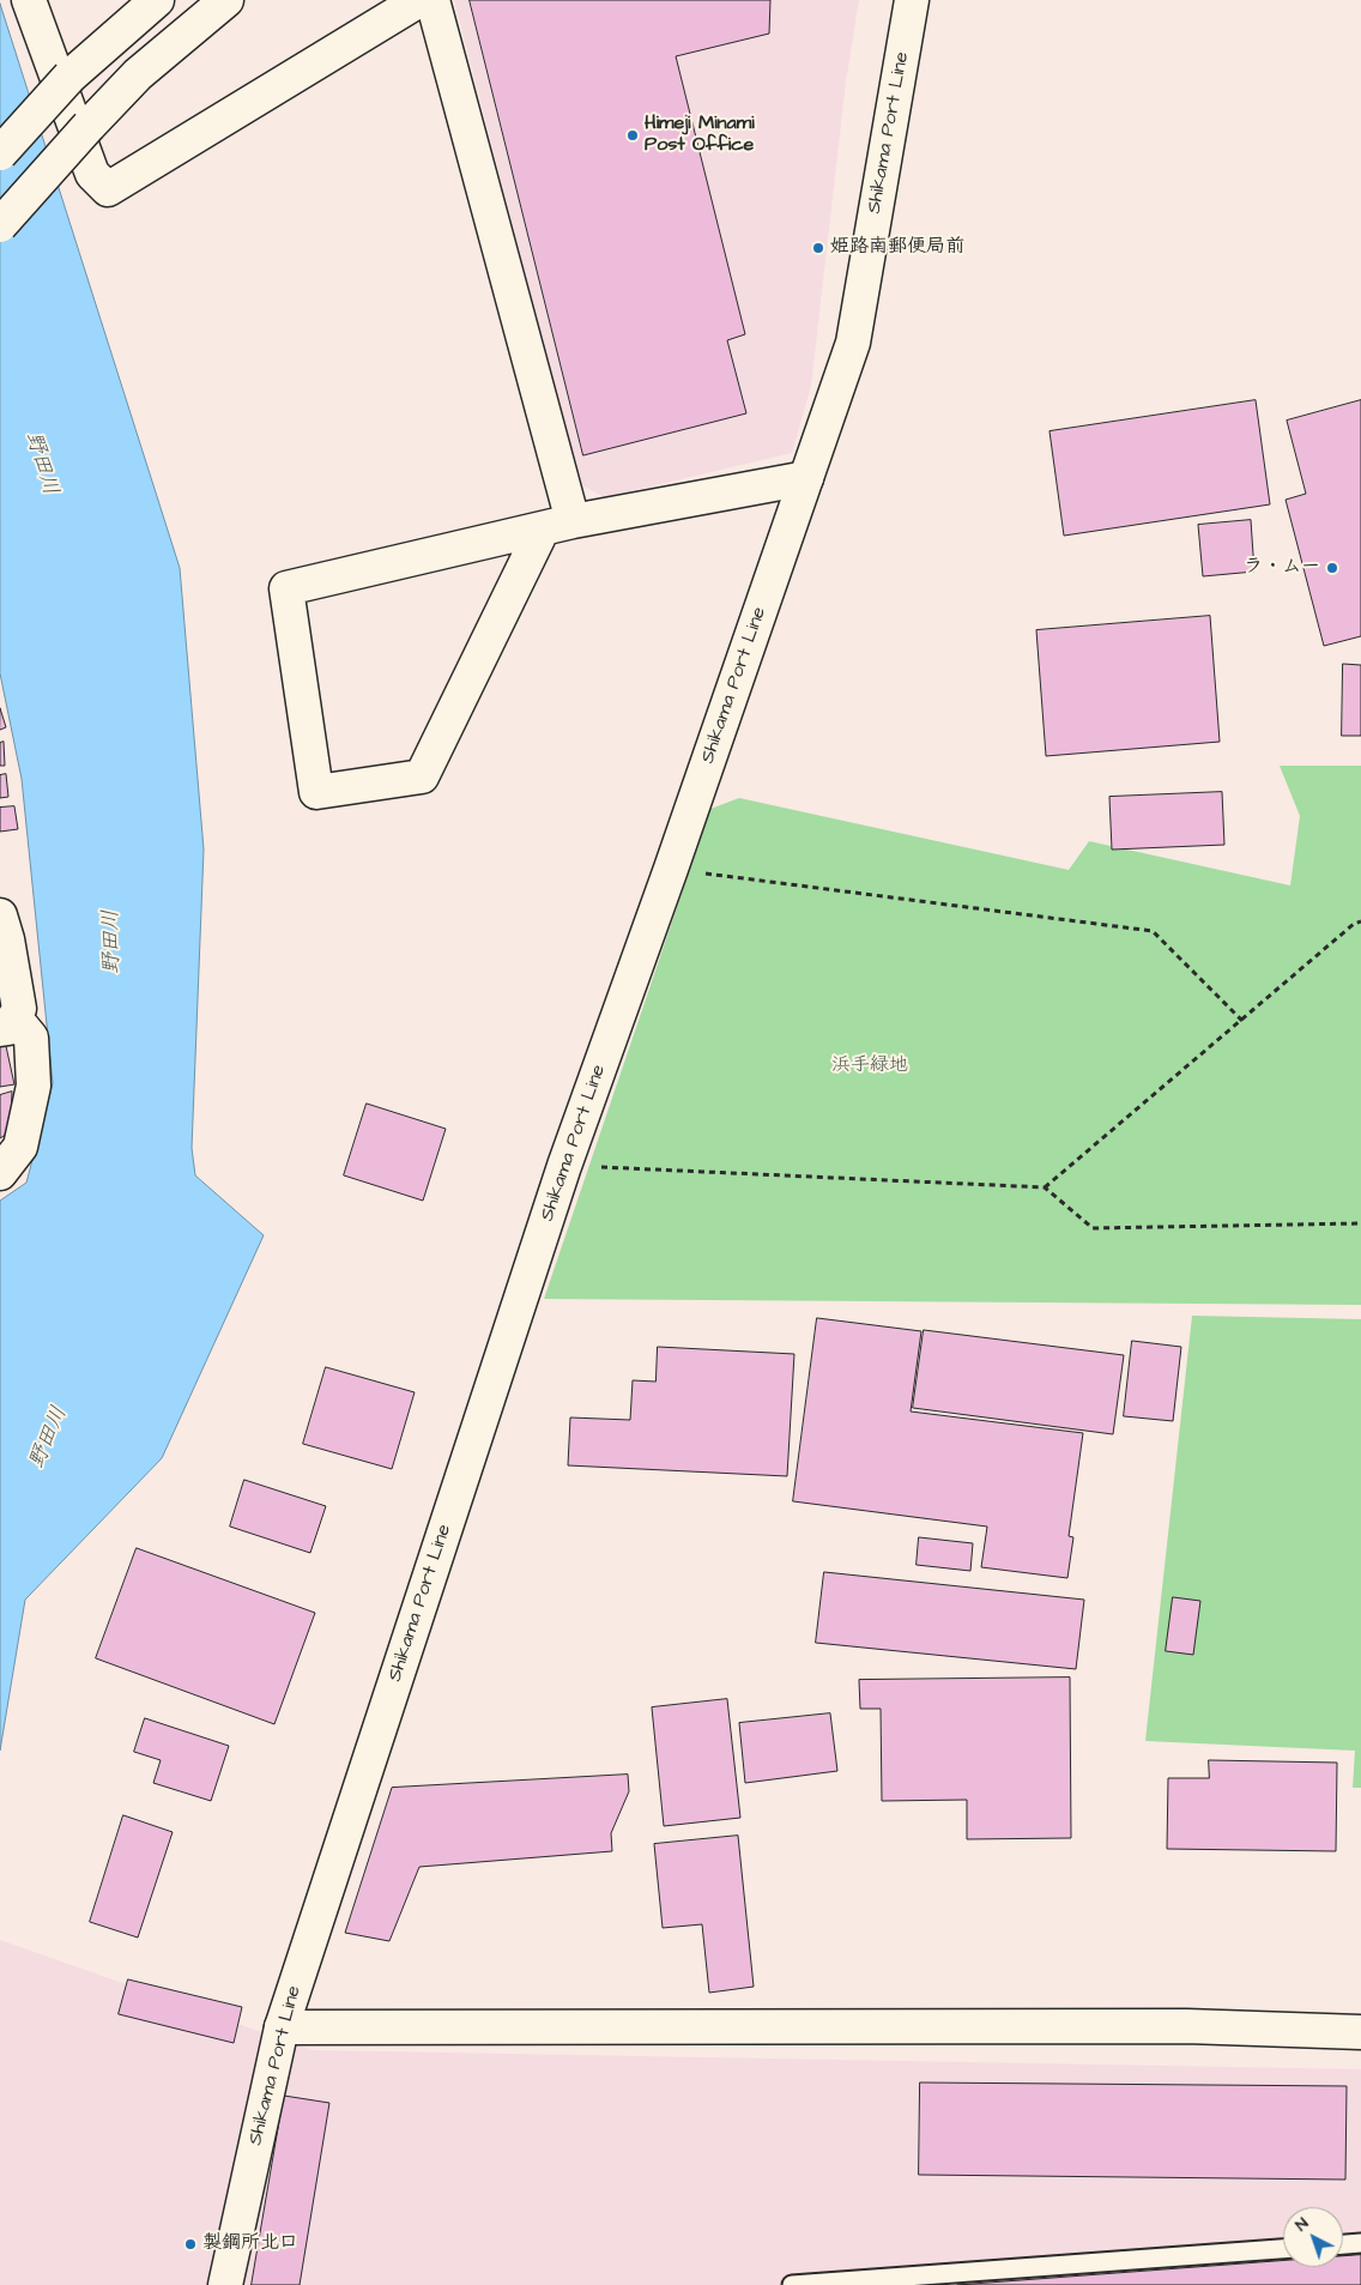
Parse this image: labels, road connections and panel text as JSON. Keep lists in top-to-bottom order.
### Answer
{
  "streets": {
    "main road": ["Shikama Port Line"]
  },
  "water": ["野田川"],
  "parks": ["浜手緑地"],
  "places": [
    "Himeji Minami Post Office",
    "姫路南郵便局前",
    "ラ・ムー",
    "製鋼所北口"
  ],
  "north": "top left"
}
